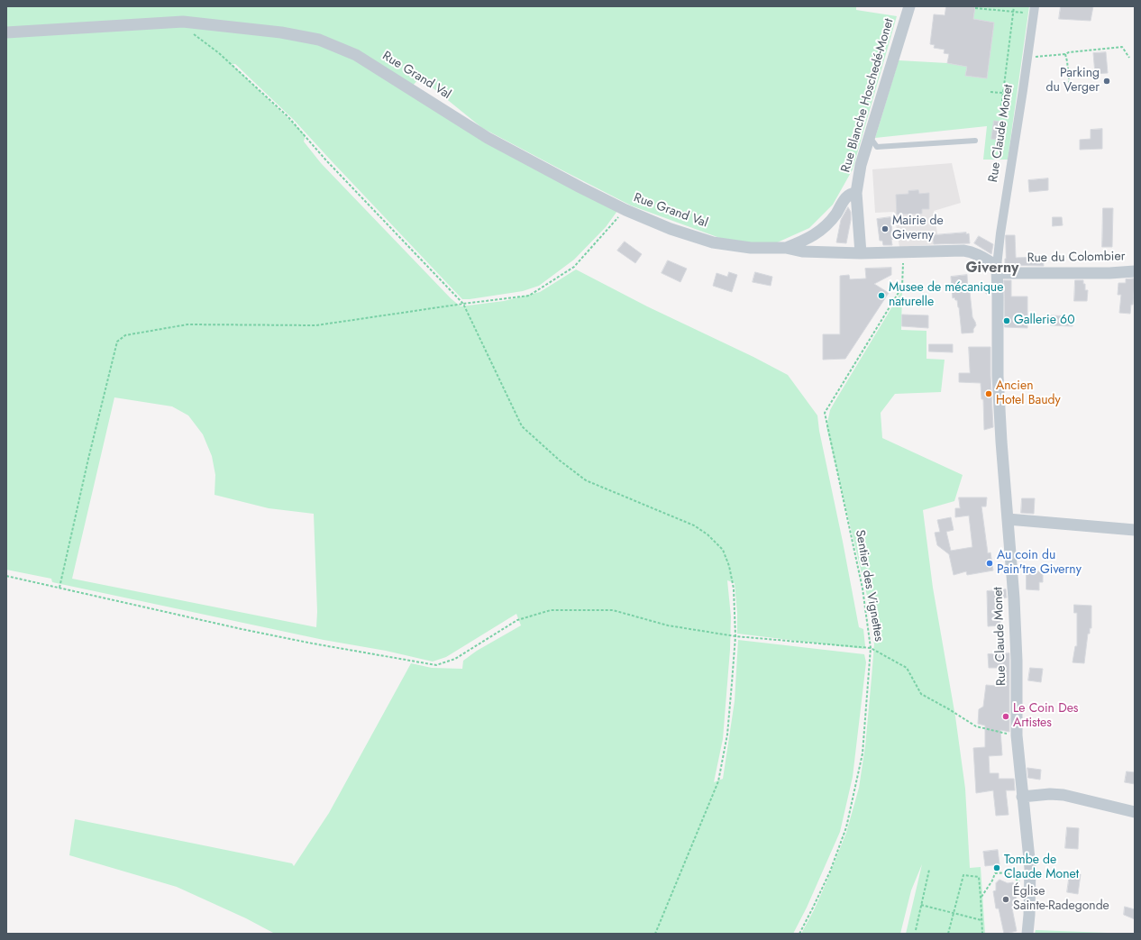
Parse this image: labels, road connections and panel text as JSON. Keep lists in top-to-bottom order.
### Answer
{
  "streets": {
    "street": [
      "Rue Grand Val",
      "Rue Blanche Hoschedé-Monet",
      "Rue Claude Monet",
      "Rue du Colombier"
    ],
    "path": ["Sentier des Vignettes"]
  },
  "crossings": [
    ["Rue Grand Val", "Rue Blanche Hoschedé-Monet"],
    ["Rue Claude Monet", "Rue du Colombier"]
  ],
  "districts": ["Giverny"],
  "places": [
    "Parking du Verger",
    "Mairie de Giverny",
    "Musee de mécanique naturelle",
    "Gallerie 60",
    "Ancien Hotel Baudy",
    "Au coin du Pain'tre Giverny",
    "Le Coin Des Artistes",
    "Tombe de Claude Monet",
    "Église Sainte-Radegonde"
  ]
}
